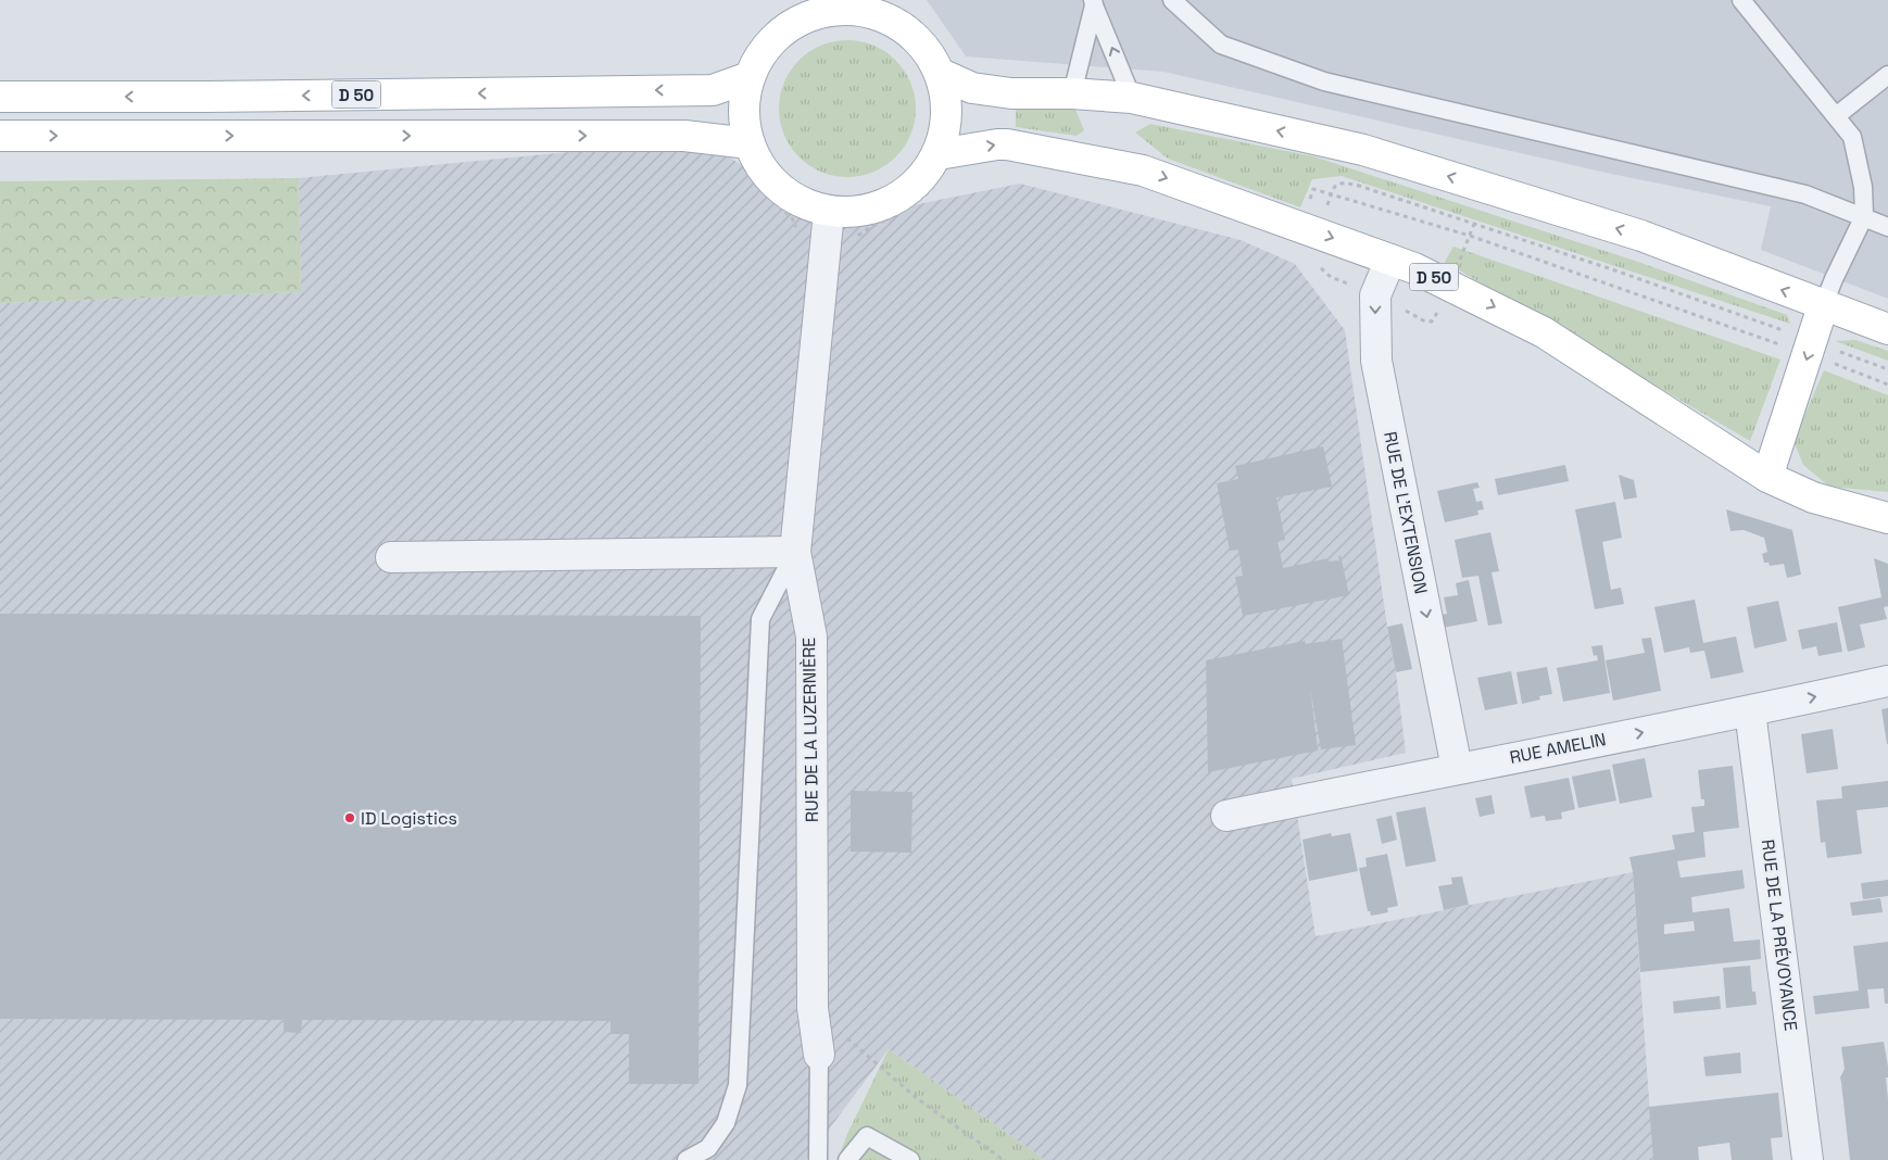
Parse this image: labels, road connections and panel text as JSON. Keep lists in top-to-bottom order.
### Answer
{
  "streets": {
    "main road": ["D 50"],
    "street": [
      "RUE DE L'EXTENSION",
      "RUE DE LA LUZERNIÈRE",
      "RUE AMELIN",
      "RUE DE LA PRÉVOYANCE"
    ]
  },
  "crossings": [
    ["D 50", "RUE DE L'EXTENSION"],
    ["RUE DE L'EXTENSION", "RUE AMELIN"],
    ["RUE AMELIN", "RUE DE LA PRÉVOYANCE"]
  ],
  "one_way": ["RUE DE L'EXTENSION", "RUE AMELIN"],
  "places": ["ID Logistics"]
}
